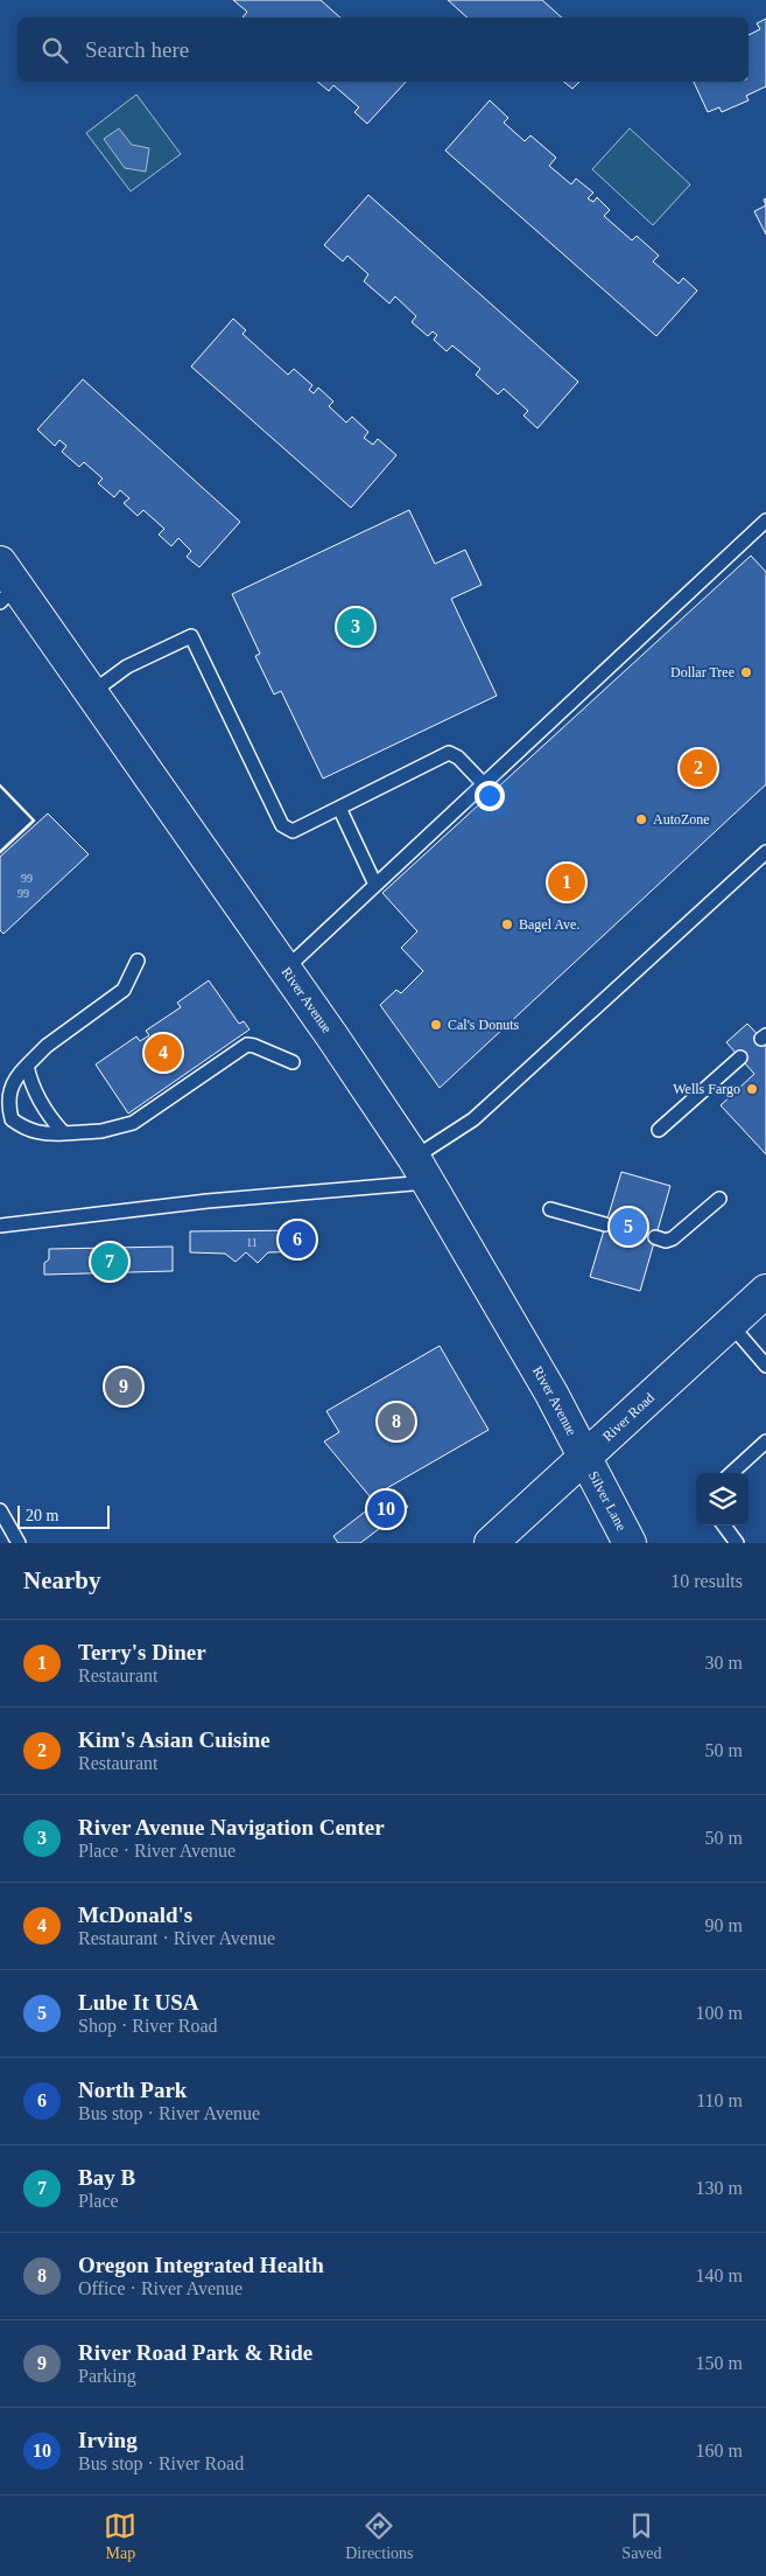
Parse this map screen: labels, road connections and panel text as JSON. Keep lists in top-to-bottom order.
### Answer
{
  "streets": {
    "street": ["River Avenue", "River Road", "Silver Lane"]
  },
  "crossings": [
    ["River Avenue", "River Road"],
    ["River Avenue", "Silver Lane"],
    ["River Road", "Silver Lane"]
  ],
  "places": [
    "Dollar Tree",
    "AutoZone",
    "Bagel Ave.",
    "Cal's Donuts",
    "Wells Fargo"
  ],
  "house_numbers": ["99", "99", "11"],
  "scale_bar": "20 m",
  "page": {
    "search": "Search here",
    "pins": [
      "3",
      "2",
      "1",
      "4",
      "5",
      "6",
      "7",
      "9",
      "8",
      "10"
    ],
    "scale": "20 m",
    "heading": ["Nearby", "10 results"],
    "list": [
      {
        "mark": "1",
        "name": "Terry's Diner",
        "note": "Restaurant",
        "value": "30 m"
      },
      {
        "mark": "2",
        "name": "Kim's Asian Cuisine",
        "note": "Restaurant",
        "value": "50 m"
      },
      {
        "mark": "3",
        "name": "River Avenue Navigation Center",
        "note": "Place · River Avenue",
        "value": "50 m"
      },
      {
        "mark": "4",
        "name": "McDonald's",
        "note": "Restaurant · River Avenue",
        "value": "90 m"
      },
      {
        "mark": "5",
        "name": "Lube It USA",
        "note": "Shop · River Road",
        "value": "100 m"
      },
      {
        "mark": "6",
        "name": "North Park",
        "note": "Bus stop · River Avenue",
        "value": "110 m"
      },
      {
        "mark": "7",
        "name": "Bay B",
        "note": "Place",
        "value": "130 m"
      },
      {
        "mark": "8",
        "name": "Oregon Integrated Health",
        "note": "Office · River Avenue",
        "value": "140 m"
      },
      {
        "mark": "9",
        "name": "River Road Park & Ride",
        "note": "Parking",
        "value": "150 m"
      },
      {
        "mark": "10",
        "name": "Irving",
        "note": "Bus stop · River Road",
        "value": "160 m"
      }
    ],
    "nav": ["Map", "Directions", "Saved"]
  }
}
